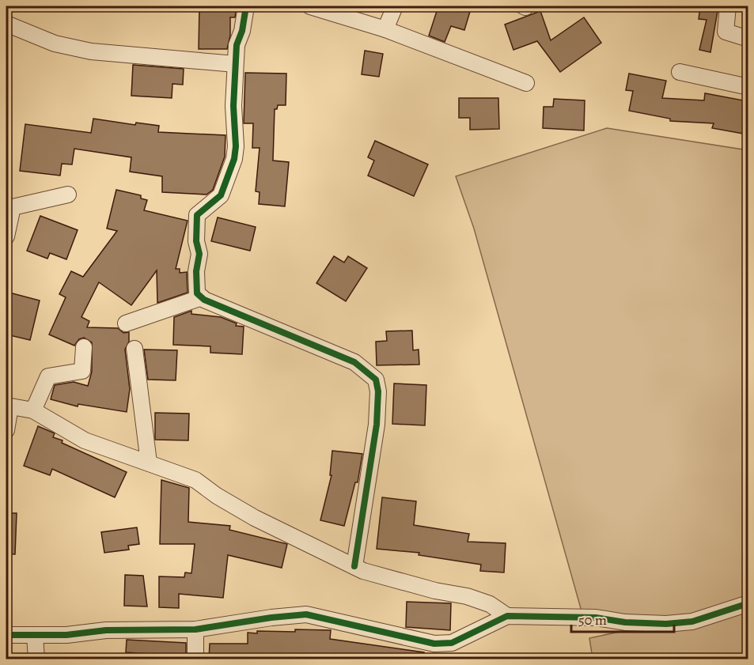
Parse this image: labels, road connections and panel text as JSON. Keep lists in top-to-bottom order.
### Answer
{
  "scale_bar": "50 m"
}
